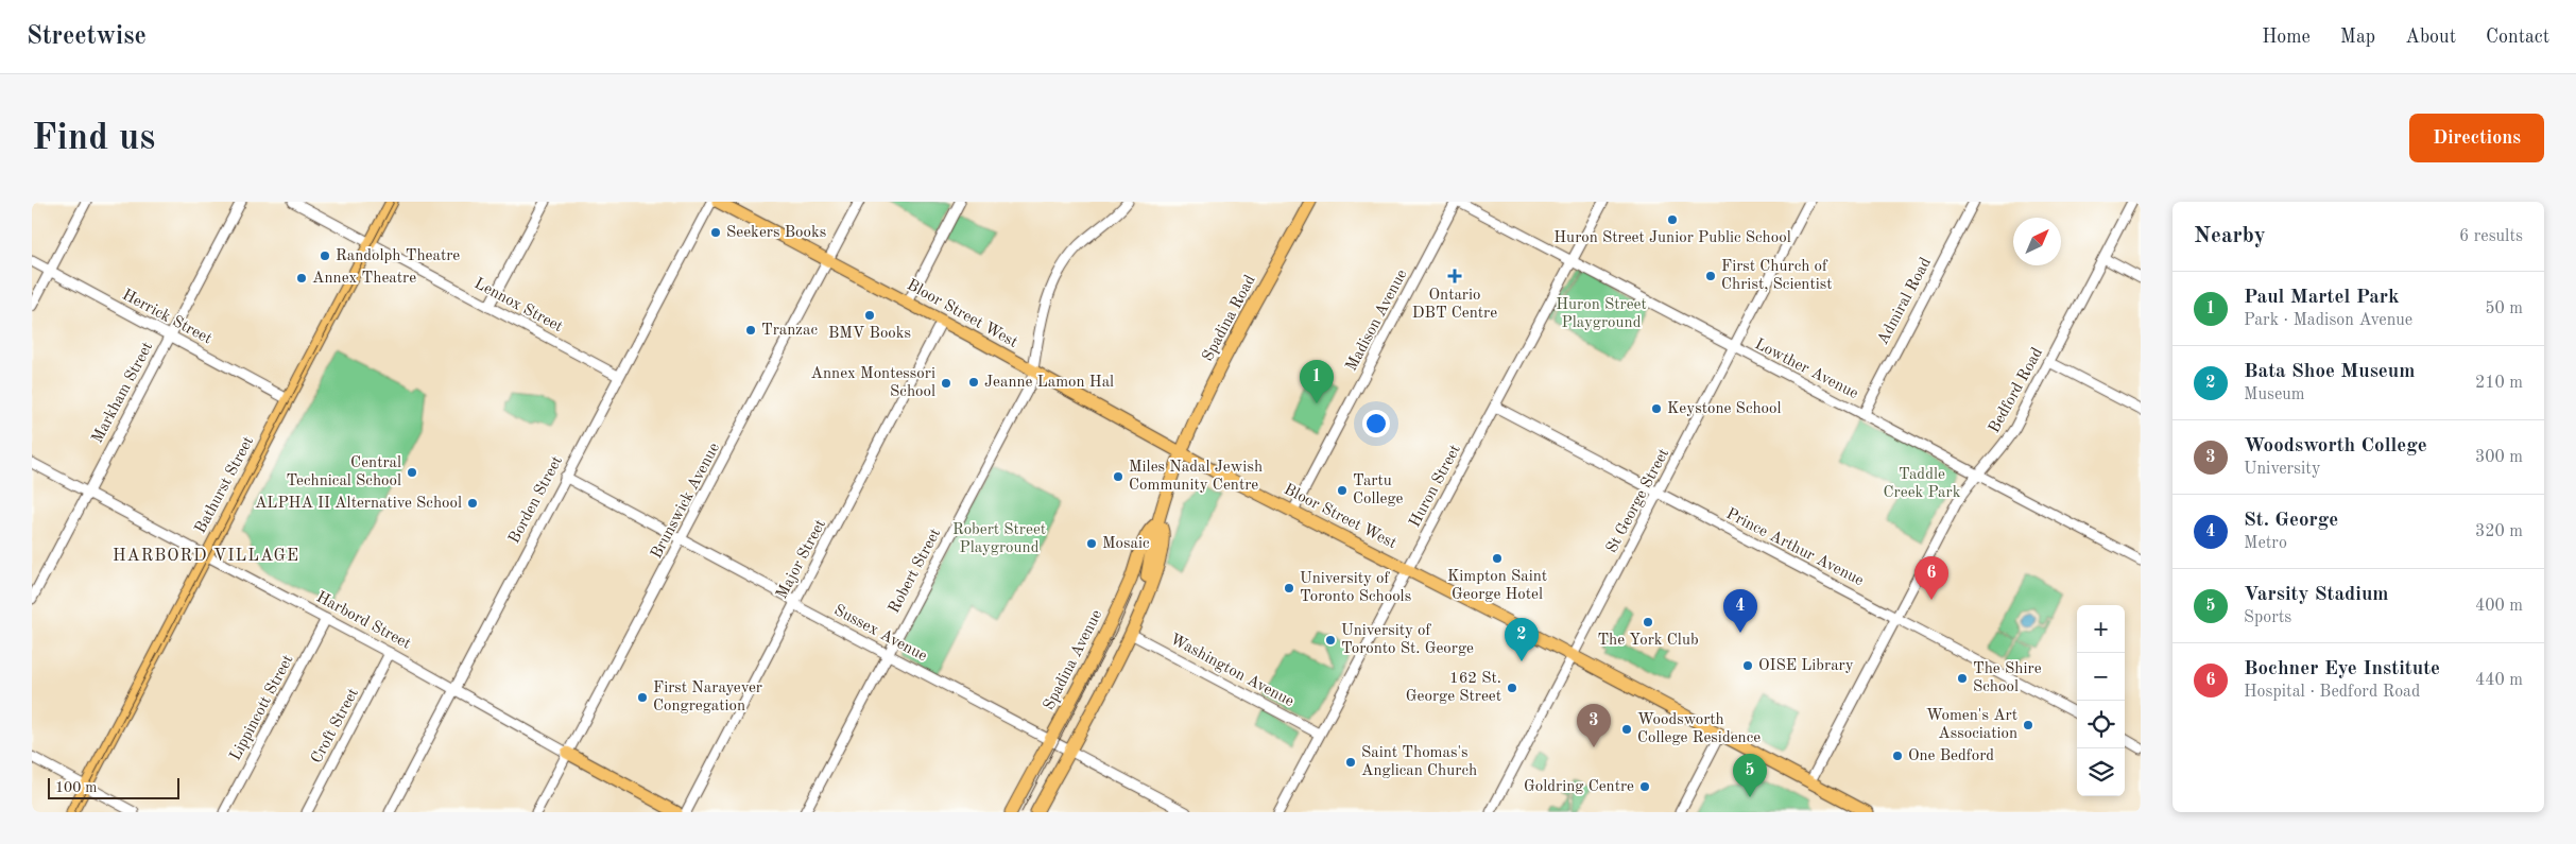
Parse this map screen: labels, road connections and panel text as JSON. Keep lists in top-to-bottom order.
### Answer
{
  "streets": {
    "main road": [
      "Bloor Street West",
      "Spadina Road",
      "Bathurst Street",
      "Harbord Street",
      "Spadina Avenue"
    ],
    "street": [
      "Admiral Road",
      "Lennox Street",
      "Herrick Street",
      "Madison Avenue",
      "Lowther Avenue",
      "Bedford Road",
      "Markham Street",
      "Huron Street",
      "Borden Street",
      "Brunswick Avenue",
      "St George Street",
      "Prince Arthur Avenue",
      "Major Street",
      "Robert Street",
      "Sussex Avenue",
      "Washington Avenue",
      "Lippincott Street",
      "Croft Street"
    ]
  },
  "crossings": [
    ["Admiral Road", "Lowther Avenue"],
    ["Lennox Street", "Bathurst Street"],
    ["Lennox Street", "Borden Street"],
    ["Bloor Street West", "Spadina Road"],
    ["Bloor Street West", "Madison Avenue"],
    ["Bloor Street West", "Bedford Road"],
    ["Bloor Street West", "Huron Street"],
    ["Bloor Street West", "Brunswick Avenue"],
    ["Bloor Street West", "St George Street"],
    ["Bloor Street West", "Major Street"],
    ["Bloor Street West", "Robert Street"],
    ["Bloor Street West", "Spadina Avenue"],
    ["Herrick Street", "Markham Street"],
    ["Herrick Street", "Bathurst Street"],
    ["Spadina Road", "Spadina Avenue"],
    ["Madison Avenue", "Lowther Avenue"],
    ["Lowther Avenue", "Bedford Road"],
    ["Lowther Avenue", "Huron Street"],
    ["Lowther Avenue", "St George Street"],
    ["Bedford Road", "Prince Arthur Avenue"],
    ["Markham Street", "Harbord Street"],
    ["Bathurst Street", "Harbord Street"],
    ["Huron Street", "Prince Arthur Avenue"],
    ["Huron Street", "Washington Avenue"],
    ["Borden Street", "Harbord Street"],
    ["Borden Street", "Sussex Avenue"],
    ["Brunswick Avenue", "Harbord Street"],
    ["Brunswick Avenue", "Sussex Avenue"],
    ["St George Street", "Prince Arthur Avenue"],
    ["Major Street", "Sussex Avenue"],
    ["Robert Street", "Sussex Avenue"],
    ["Harbord Street", "Lippincott Street"],
    ["Harbord Street", "Croft Street"],
    ["Sussex Avenue", "Spadina Avenue"],
    ["Spadina Avenue", "Washington Avenue"]
  ],
  "districts": ["HARBORD VILLAGE"],
  "parks": ["Huron Street Playground", "Taddle Creek Park", "Robert Street Playground"],
  "places": {
    "other": [
      "Huron Street Junior Public School",
      "Seekers Books",
      "Randolph Theatre",
      "First Church of Christ, Scientist",
      "Annex Theatre",
      "BMV Books",
      "Tranzac",
      "Jeanne Lamon Hal",
      "Annex Montessori School",
      "Keystone School",
      "Central Technical School",
      "Miles Nadal Jewish Community Centre",
      "Tartu College",
      "ALPHA II Alternative School",
      "Mosaic",
      "Kimpton Saint George Hotel",
      "University of Toronto Schools",
      "The York Club",
      "University of Toronto St. George",
      "OISE Library",
      "The Shire School",
      "162 St. George Street",
      "First Narayever Congregation",
      "Women's Art Association",
      "Woodsworth College Residence",
      "One Bedford",
      "Saint Thomas's Anglican Church",
      "Goldring Centre"
    ],
    "health": ["Ontario DBT Centre"]
  },
  "scale_bar": "100 m",
  "north": "top right",
  "page": {
    "header": "Streetwise",
    "nav": [
      "Home",
      "Map",
      "About",
      "Contact"
    ],
    "buttons": "Directions",
    "title": "Find us",
    "heading": ["Nearby", "6 results"],
    "list": [
      {
        "mark": "1",
        "name": "Paul Martel Park",
        "note": "Park · Madison Avenue",
        "value": "50 m"
      },
      {
        "mark": "2",
        "name": "Bata Shoe Museum",
        "note": "Museum",
        "value": "210 m"
      },
      {
        "mark": "3",
        "name": "Woodsworth College",
        "note": "University",
        "value": "300 m"
      },
      {
        "mark": "4",
        "name": "St. George",
        "note": "Metro",
        "value": "320 m"
      },
      {
        "mark": "5",
        "name": "Varsity Stadium",
        "note": "Sports",
        "value": "400 m"
      },
      {
        "mark": "6",
        "name": "Bochner Eye Institute",
        "note": "Hospital · Bedford Road",
        "value": "440 m"
      }
    ],
    "pins": [
      "1",
      "6",
      "4",
      "2",
      "3",
      "5"
    ],
    "map_buttons": ["+", "−"],
    "scale": "100 m"
  }
}
